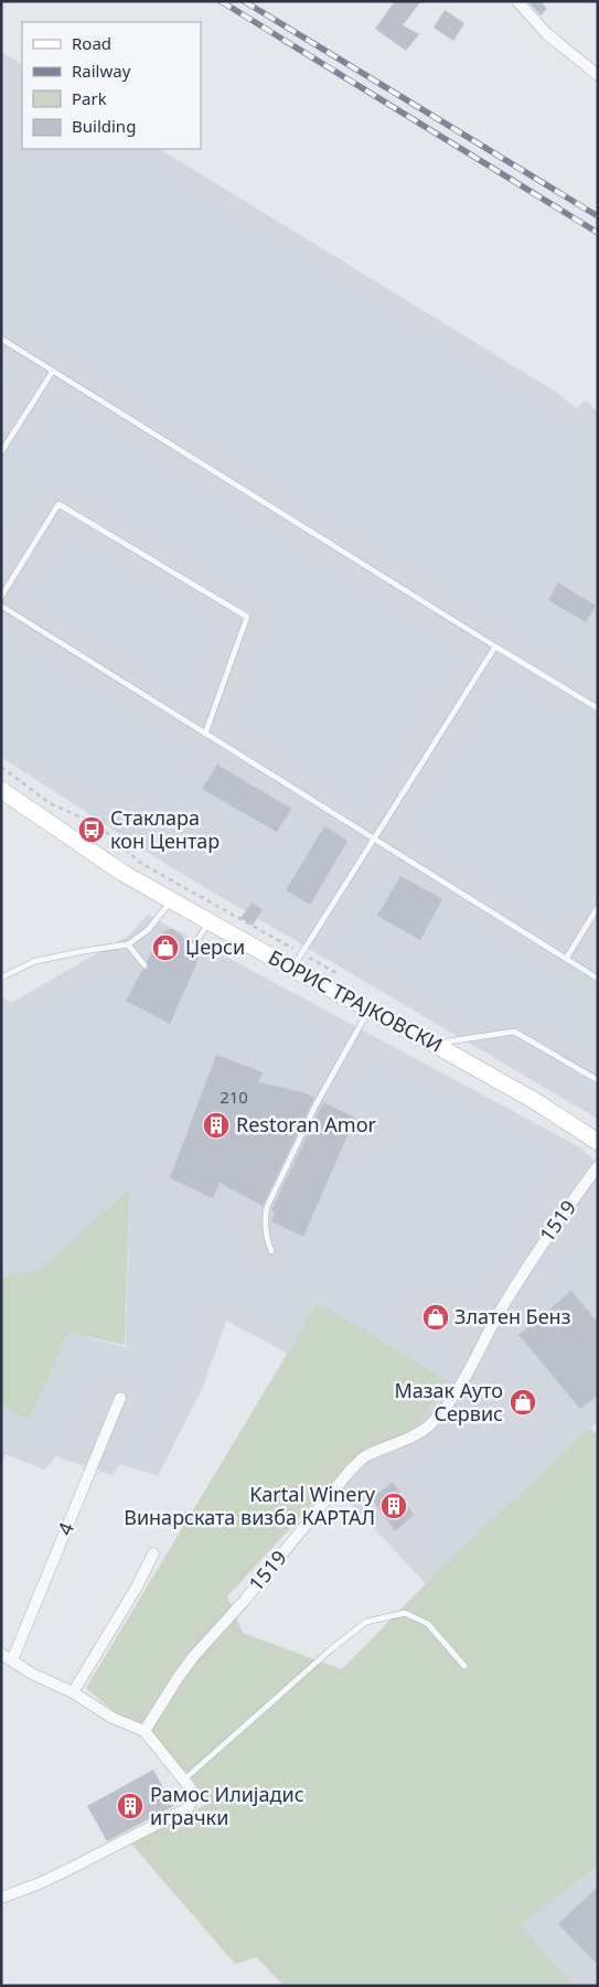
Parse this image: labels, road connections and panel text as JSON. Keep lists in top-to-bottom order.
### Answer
{
  "streets": {
    "main road": ["БОРИС ТРАЈКОВСКИ"],
    "street": ["1519", "4"]
  },
  "places": {
    "bus stop": ["Стаклара кон Центар"],
    "shop": ["Џерси", "Златен Бенз", "Мазак Ауто Сервис"],
    "building": ["Restoran Amor", "Kartal Winery Винарската визба КАРТАЛ", "Рамос Илијадис играчки"]
  },
  "house_numbers": ["210"],
  "legend": [
    "Road",
    "Railway",
    "Park",
    "Building"
  ]
}
